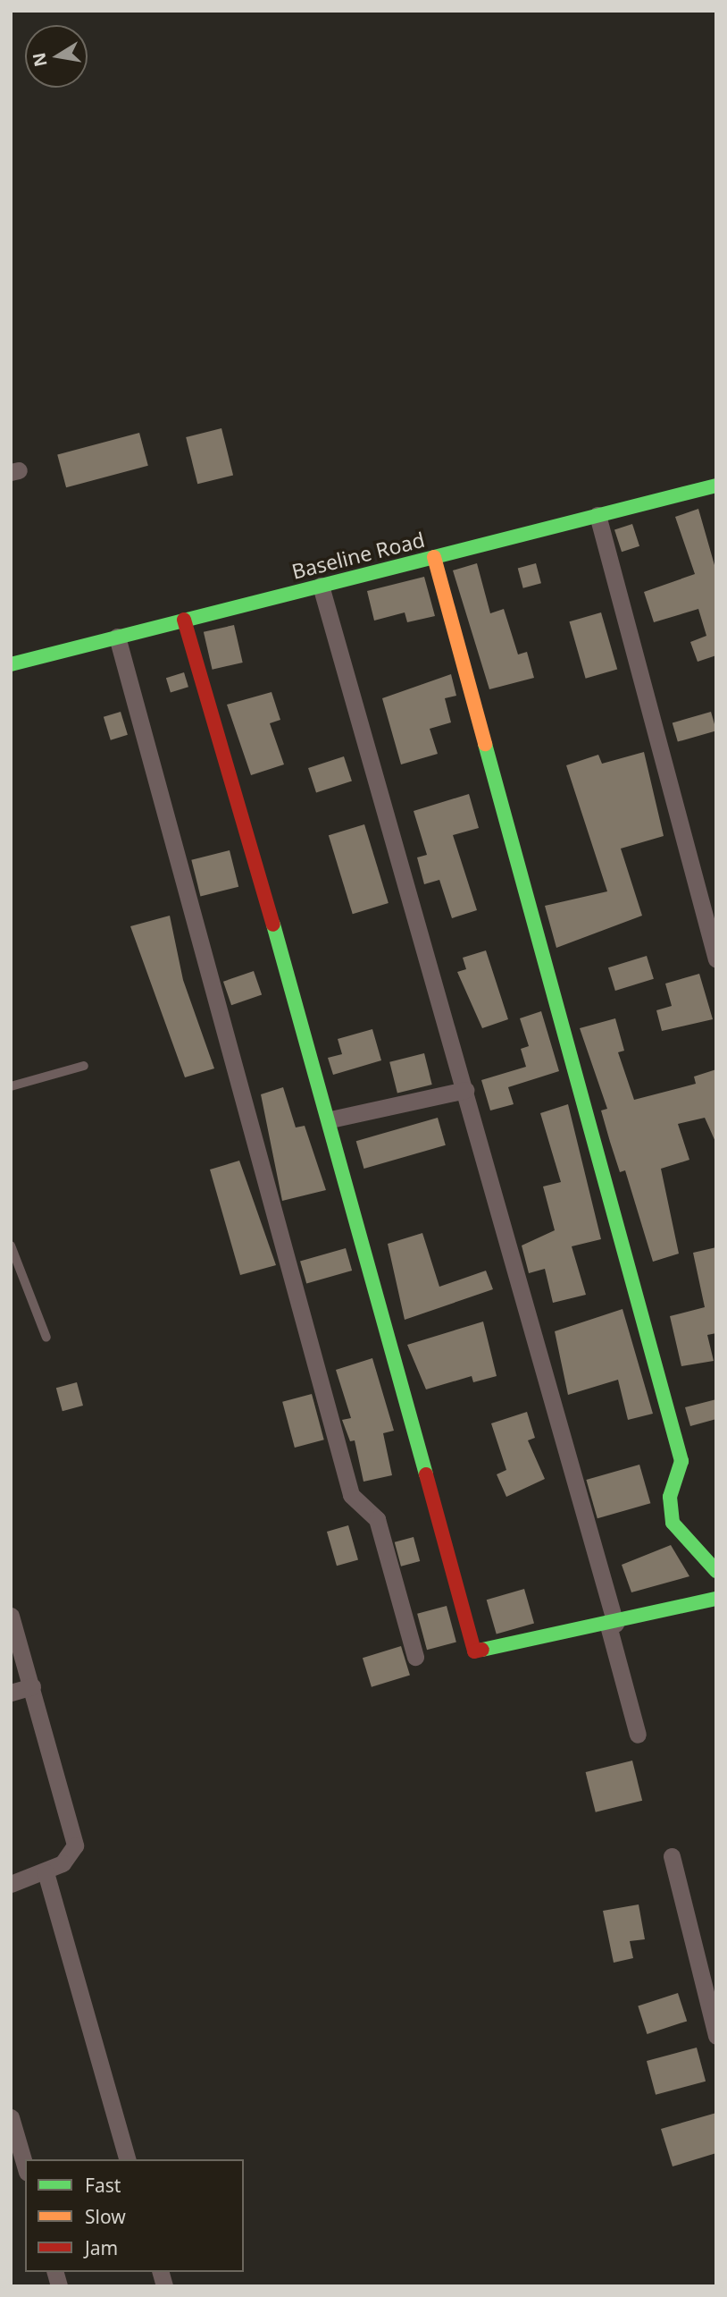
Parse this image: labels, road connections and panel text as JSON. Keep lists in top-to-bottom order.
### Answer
{
  "streets": {
    "street": ["Baseline Road"]
  },
  "legend": ["Fast", "Slow", "Jam"],
  "north": "left"
}
